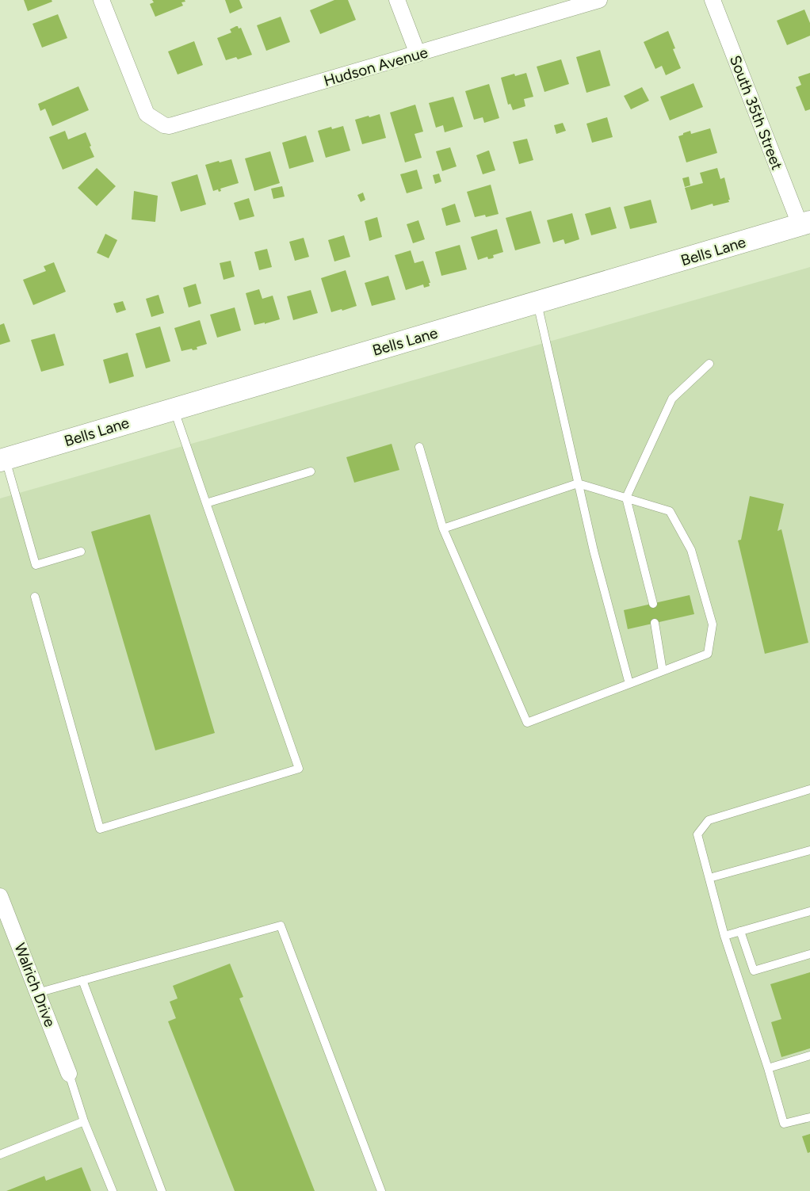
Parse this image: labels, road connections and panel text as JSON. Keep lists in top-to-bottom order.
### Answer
{
  "streets": {
    "main road": ["Bells Lane"],
    "street": ["Hudson Avenue", "South 35th Street", "Walrich Drive"]
  },
  "crossings": [
    ["South 35th Street", "Bells Lane"]
  ]
}
